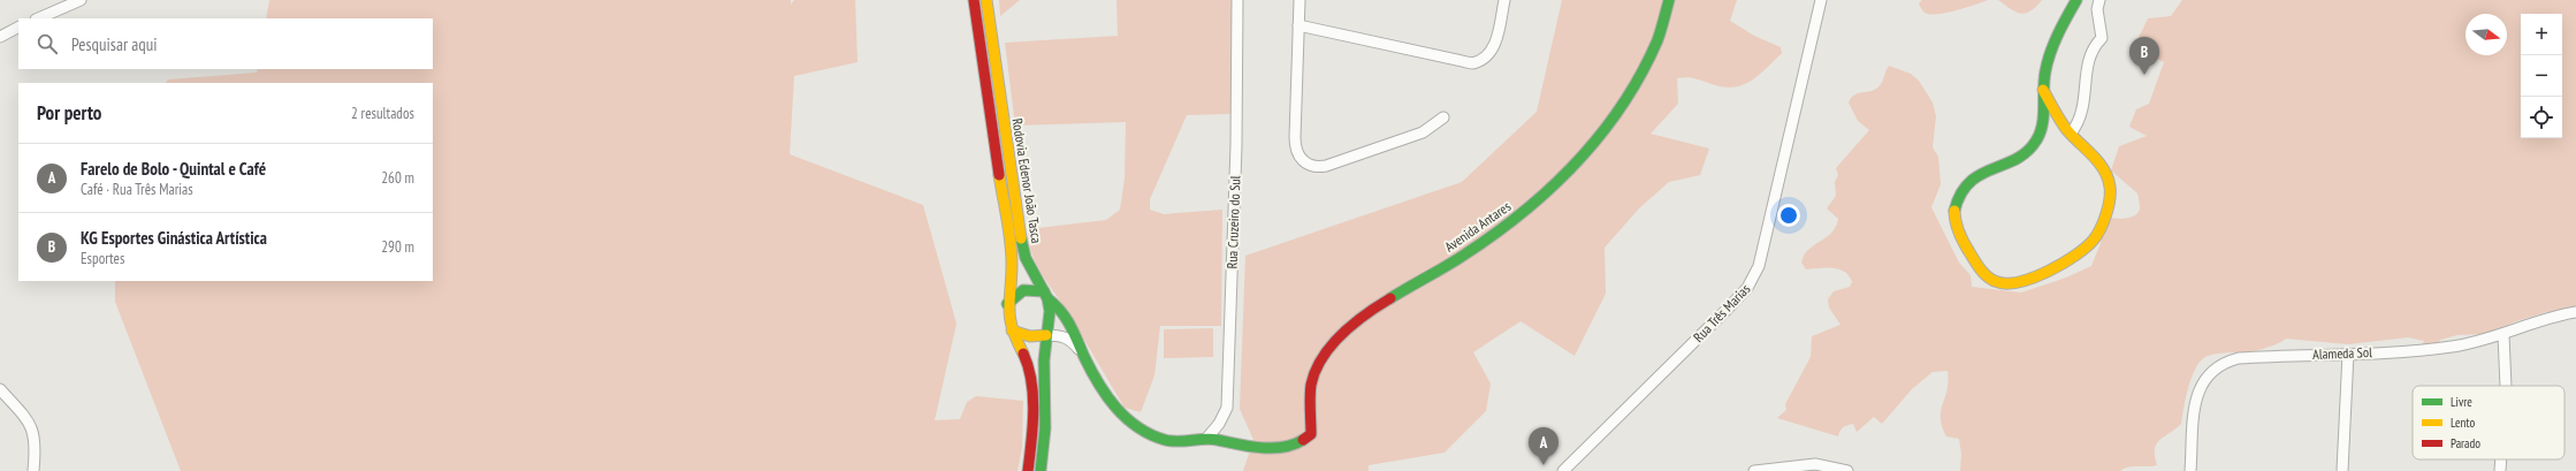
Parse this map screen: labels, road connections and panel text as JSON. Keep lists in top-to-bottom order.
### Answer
{
  "streets": {
    "street": [
      "Rodovia Edenor João Tasca",
      "Rua Cruzeiro do Sul",
      "Avenida Antares",
      "Rua Três Marias",
      "Alameda Sol"
    ]
  },
  "crossings": [
    ["Rua Cruzeiro do Sul", "Avenida Antares"]
  ],
  "legend": ["Livre", "Lento", "Parado"],
  "north": "right",
  "page": {
    "map_buttons": ["+", "−"],
    "search": "Pesquisar aqui",
    "pins": ["B", "A"],
    "heading": ["Por perto", "2 resultados"],
    "list": [
      {
        "mark": "A",
        "name": "Farelo de Bolo - Quintal e Café",
        "note": "Café · Rua Três Marias",
        "value": "260 m"
      },
      {
        "mark": "B",
        "name": "KG Esportes Ginástica Artística",
        "note": "Esportes",
        "value": "290 m"
      }
    ]
  }
}
